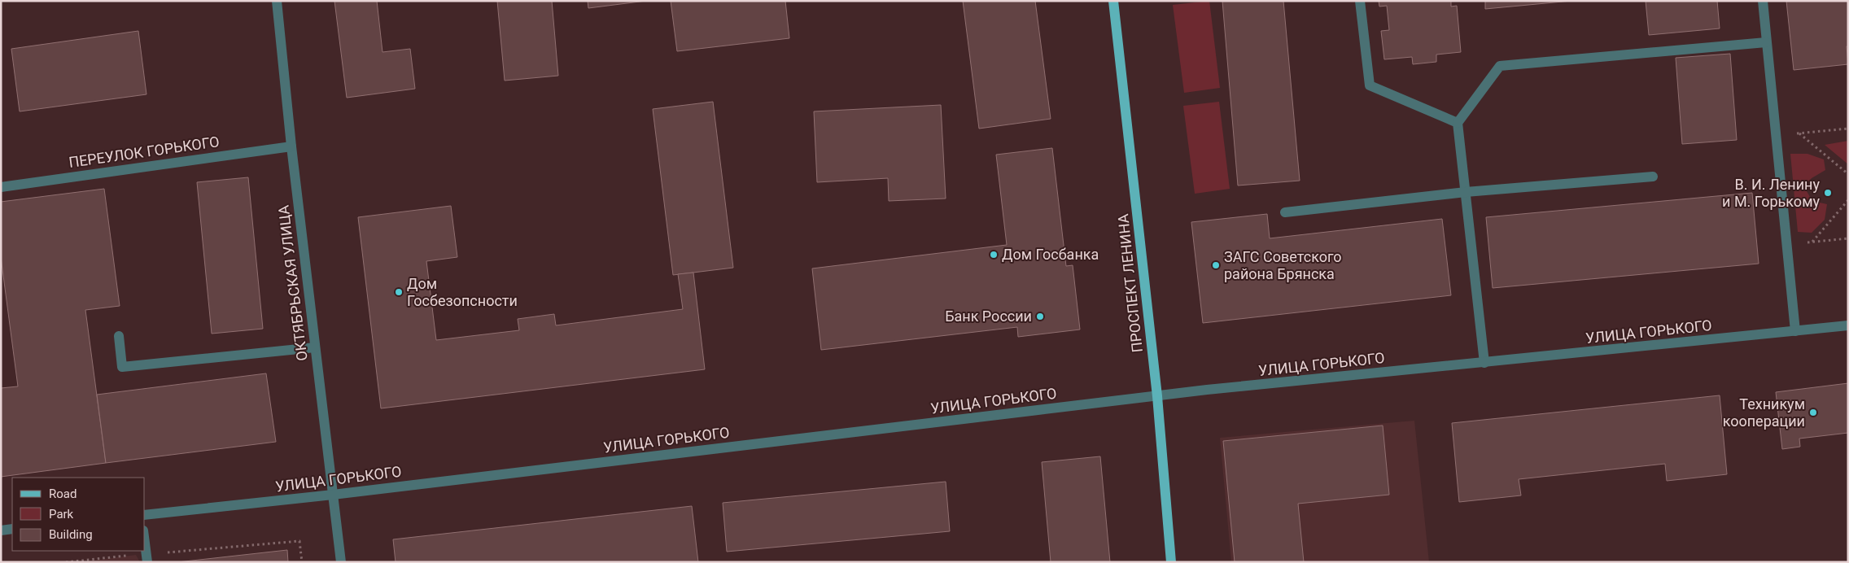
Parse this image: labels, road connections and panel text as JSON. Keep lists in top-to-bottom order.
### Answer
{
  "streets": {
    "main road": ["ПРОСПЕКТ ЛЕНИНА"],
    "street": ["ПЕРЕУЛОК ГОРЬКОГО", "ОКТЯБРЬСКАЯ УЛИЦА", "УЛИЦА ГОРЬКОГО"]
  },
  "crossings": [
    ["ПЕРЕУЛОК ГОРЬКОГО", "ОКТЯБРЬСКАЯ УЛИЦА"],
    ["ОКТЯБРЬСКАЯ УЛИЦА", "УЛИЦА ГОРЬКОГО"],
    ["ПРОСПЕКТ ЛЕНИНА", "УЛИЦА ГОРЬКОГО"]
  ],
  "places": [
    "В. И. Ленину и М. Горькому",
    "Дом Госбанка",
    "ЗАГС Советского района Брянска",
    "Дом Госбезопсности",
    "Банк России",
    "Техникум кооперации"
  ],
  "legend": ["Road", "Park", "Building"]
}
